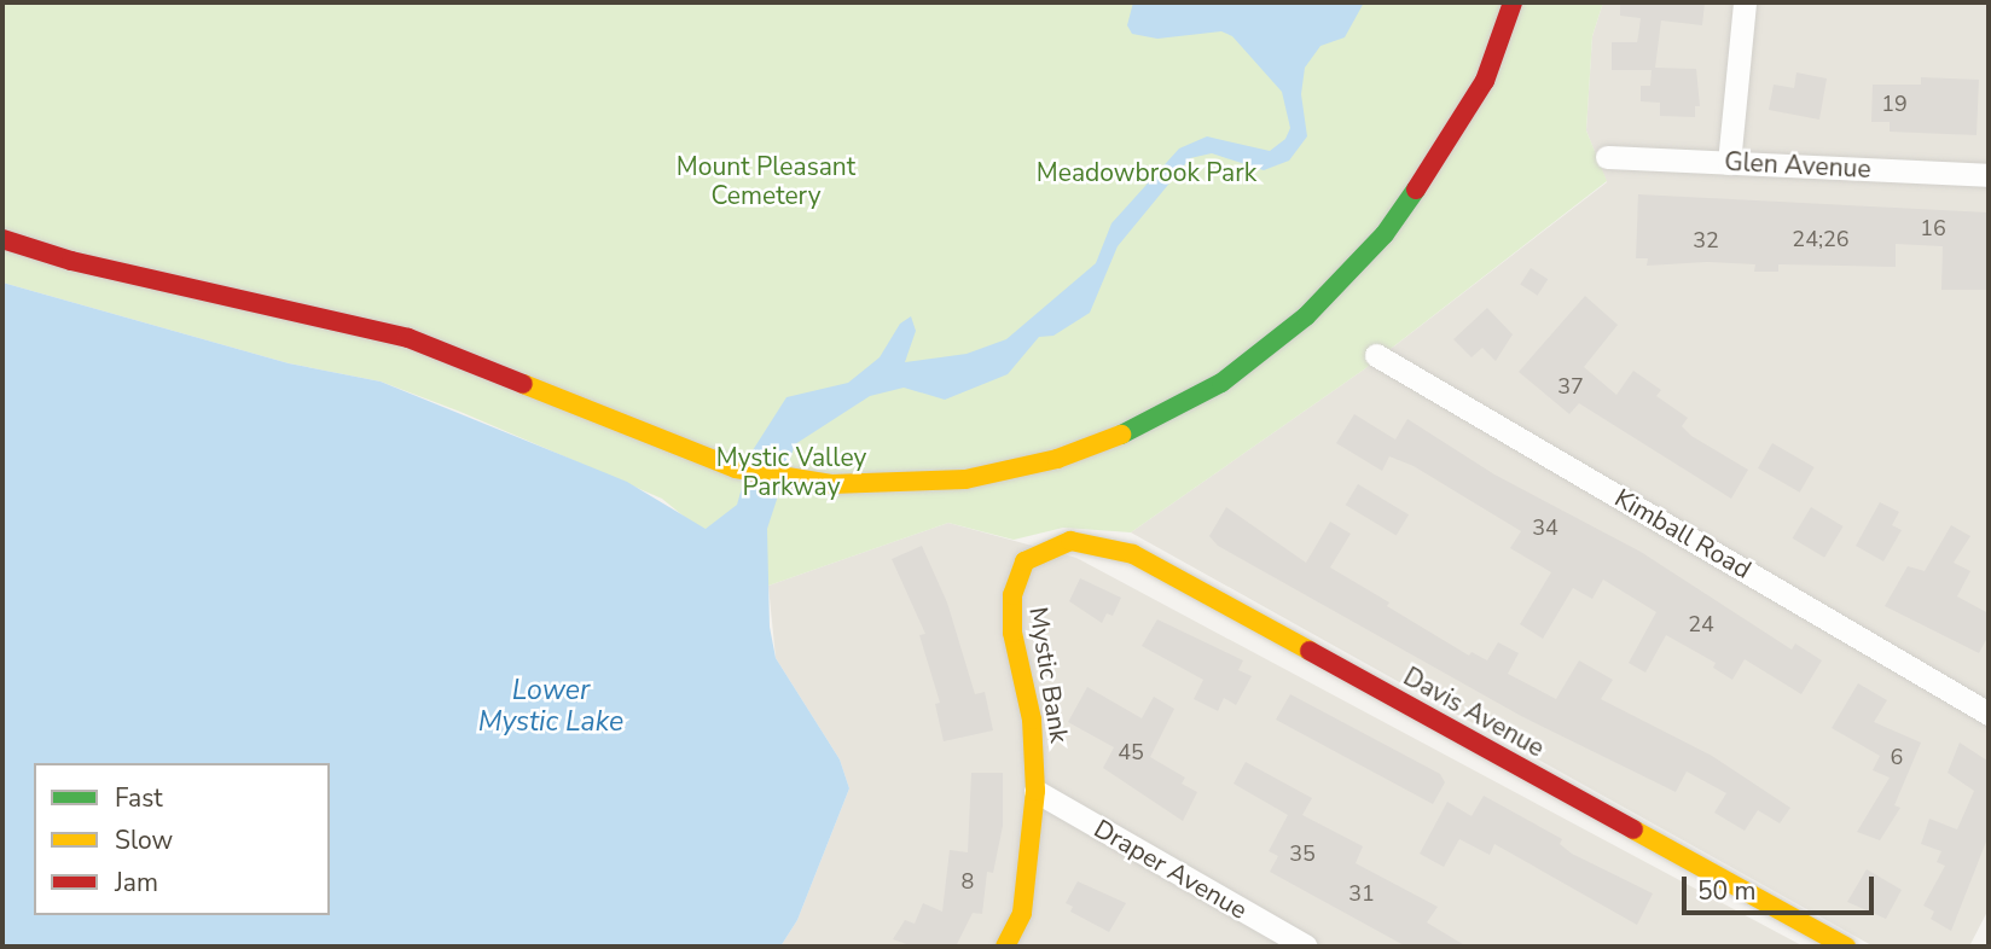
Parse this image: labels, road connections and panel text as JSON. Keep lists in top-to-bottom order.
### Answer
{
  "streets": {
    "main road": ["Mystic Bank", "Davis Avenue"],
    "street": ["Glen Avenue", "Kimball Road", "Draper Avenue"]
  },
  "crossings": [
    ["Mystic Bank", "Davis Avenue"],
    ["Mystic Bank", "Draper Avenue"]
  ],
  "water": ["Lower Mystic Lake"],
  "parks": ["Mount Pleasant Cemetery", "Meadowbrook Park", "Mystic Valley Parkway"],
  "house_numbers": [
    "19",
    "16",
    "24;26",
    "32",
    "37",
    "34",
    "24",
    "45",
    "6",
    "35",
    "8",
    "31"
  ],
  "legend": ["Fast", "Slow", "Jam"],
  "scale_bar": "50 m"
}
